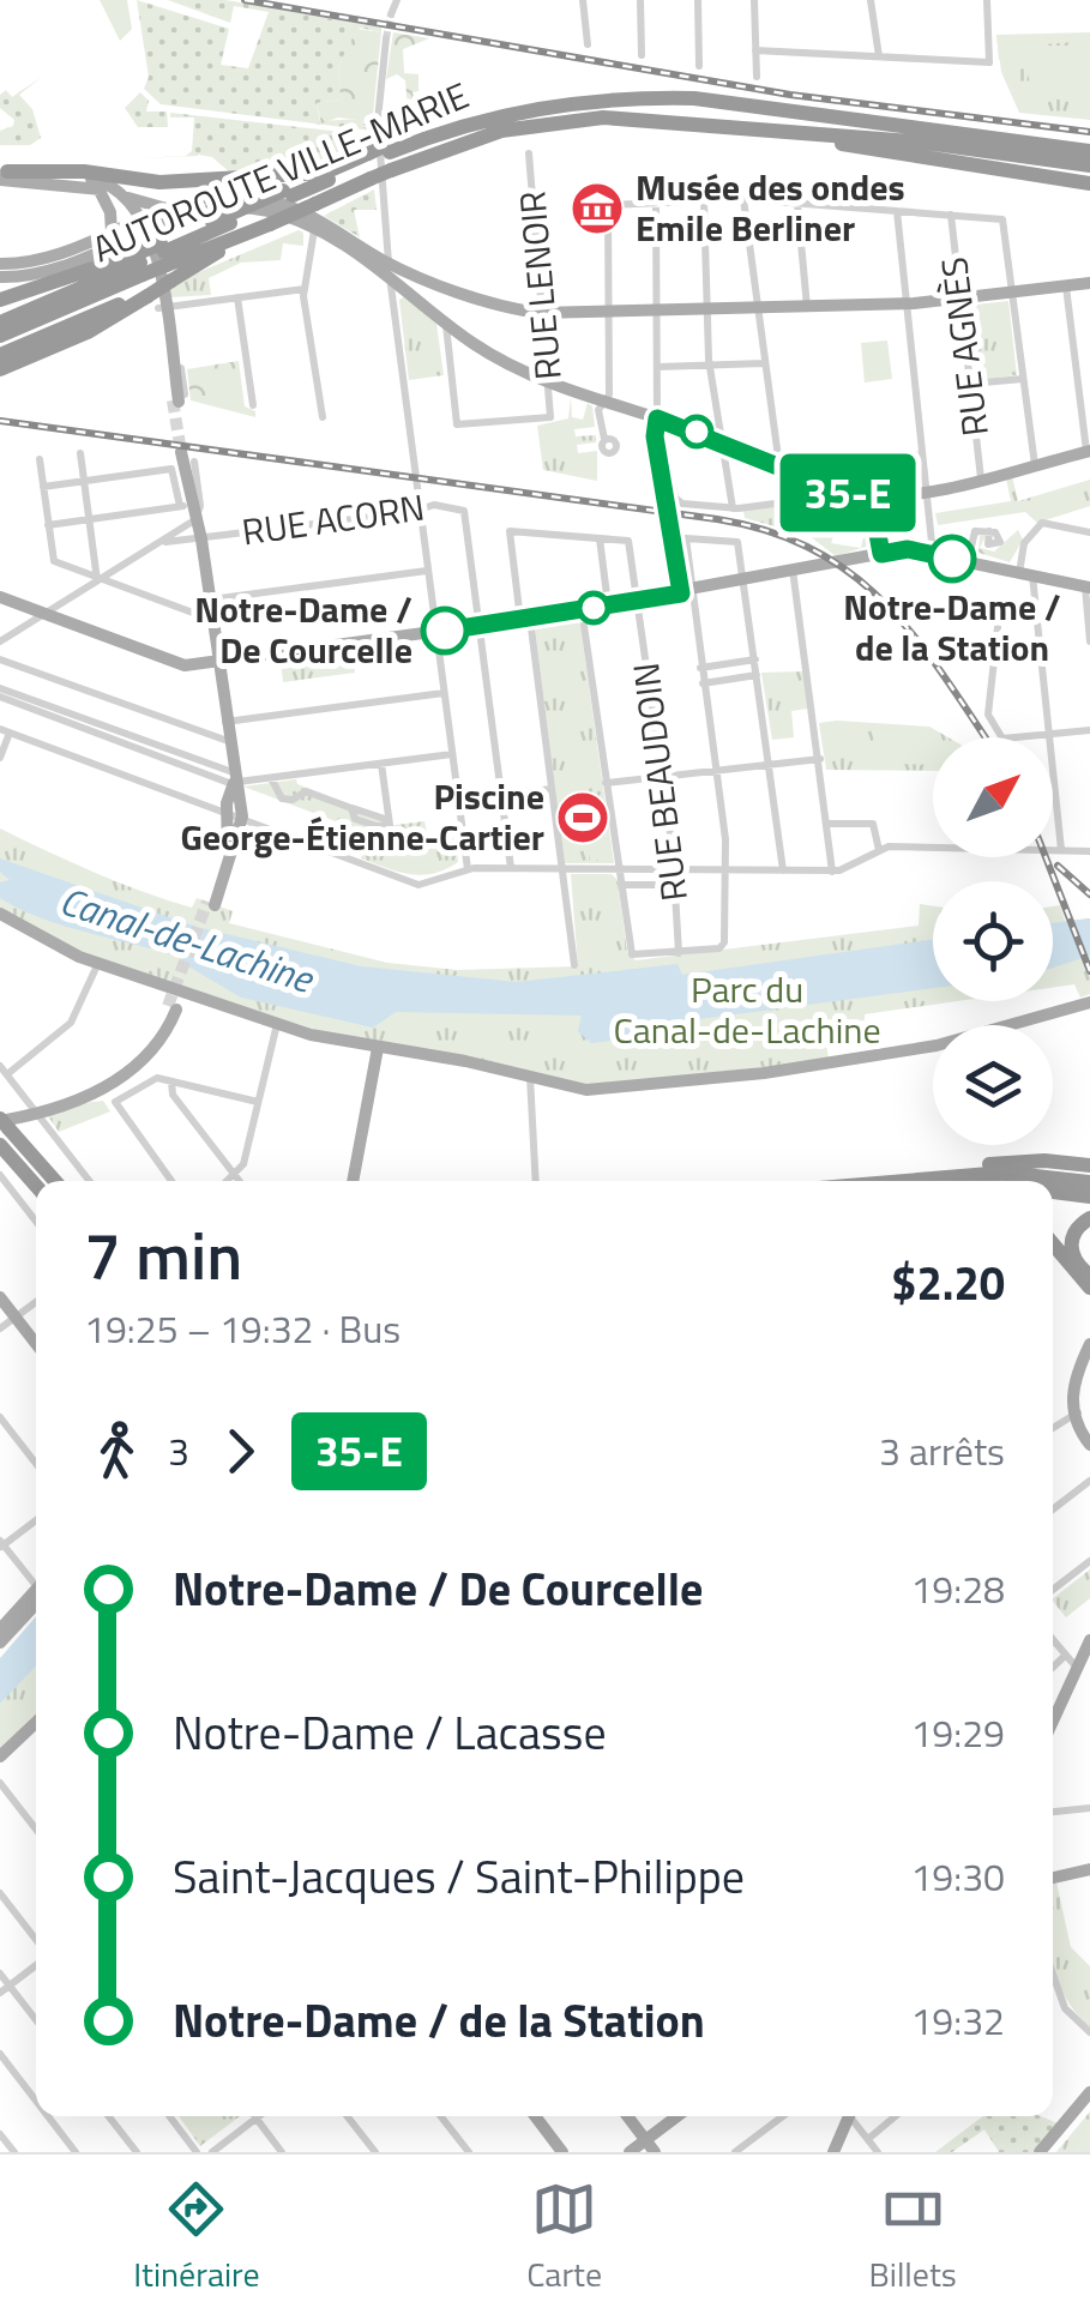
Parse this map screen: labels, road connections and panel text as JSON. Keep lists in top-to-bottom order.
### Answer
{
  "streets": {
    "highway": ["AUTOROUTE VILLE-MARIE"],
    "street": [
      "RUE LENOIR",
      "RUE AGNÈS",
      "RUE ACORN",
      "RUE BEAUDOIN"
    ]
  },
  "water": ["Canal-de-Lachine"],
  "parks": ["Parc du Canal-de-Lachine"],
  "places": {
    "museum": ["Musée des ondes Emile Berliner"],
    "other": ["Notre-Dame / de la Station", "Notre-Dame / De Courcelle"],
    "sports": ["Piscine George-Étienne-Cartier"]
  },
  "lines": ["bus line 35-E"],
  "north": "top right",
  "page": {
    "on_map": "35-E",
    "heading": ["7 min", "19:25 – 19:32 · Bus", "$2.20"],
    "legs": ["3", "35-E", "3 arrêts"],
    "list": [
      {
        "name": "Notre-Dame / De Courcelle",
        "value": "19:28"
      },
      {
        "name": "Notre-Dame / Lacasse",
        "value": "19:29"
      },
      {
        "name": "Saint-Jacques / Saint-Philippe",
        "value": "19:30"
      },
      {
        "name": "Notre-Dame / de la Station",
        "value": "19:32"
      }
    ],
    "tabs": ["Itinéraire", "Carte", "Billets"]
  }
}
